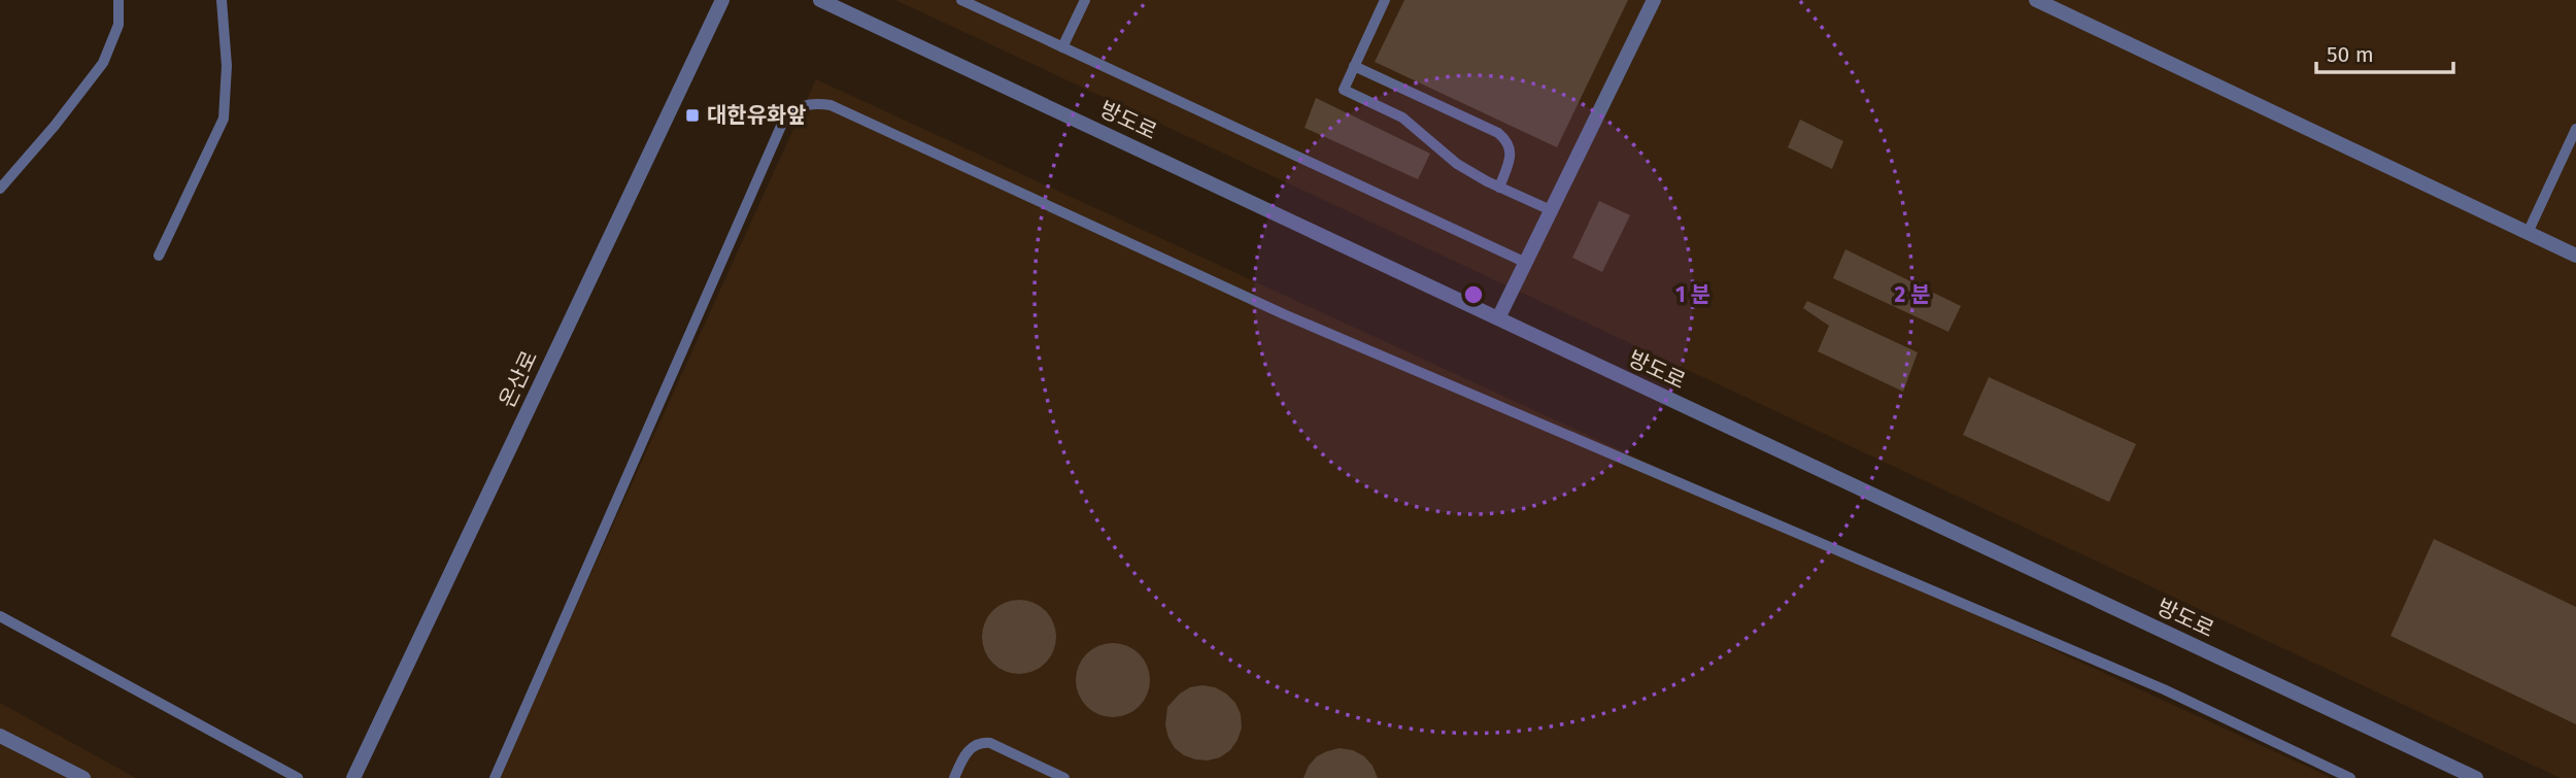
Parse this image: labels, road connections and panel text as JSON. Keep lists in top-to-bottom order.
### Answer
{
  "streets": {
    "street": ["방도로", "온산로"]
  },
  "places": {
    "transit": ["대한유화앞"]
  },
  "scale_bar": "50 m",
  "rings": ["1 분", "2 분"]
}
